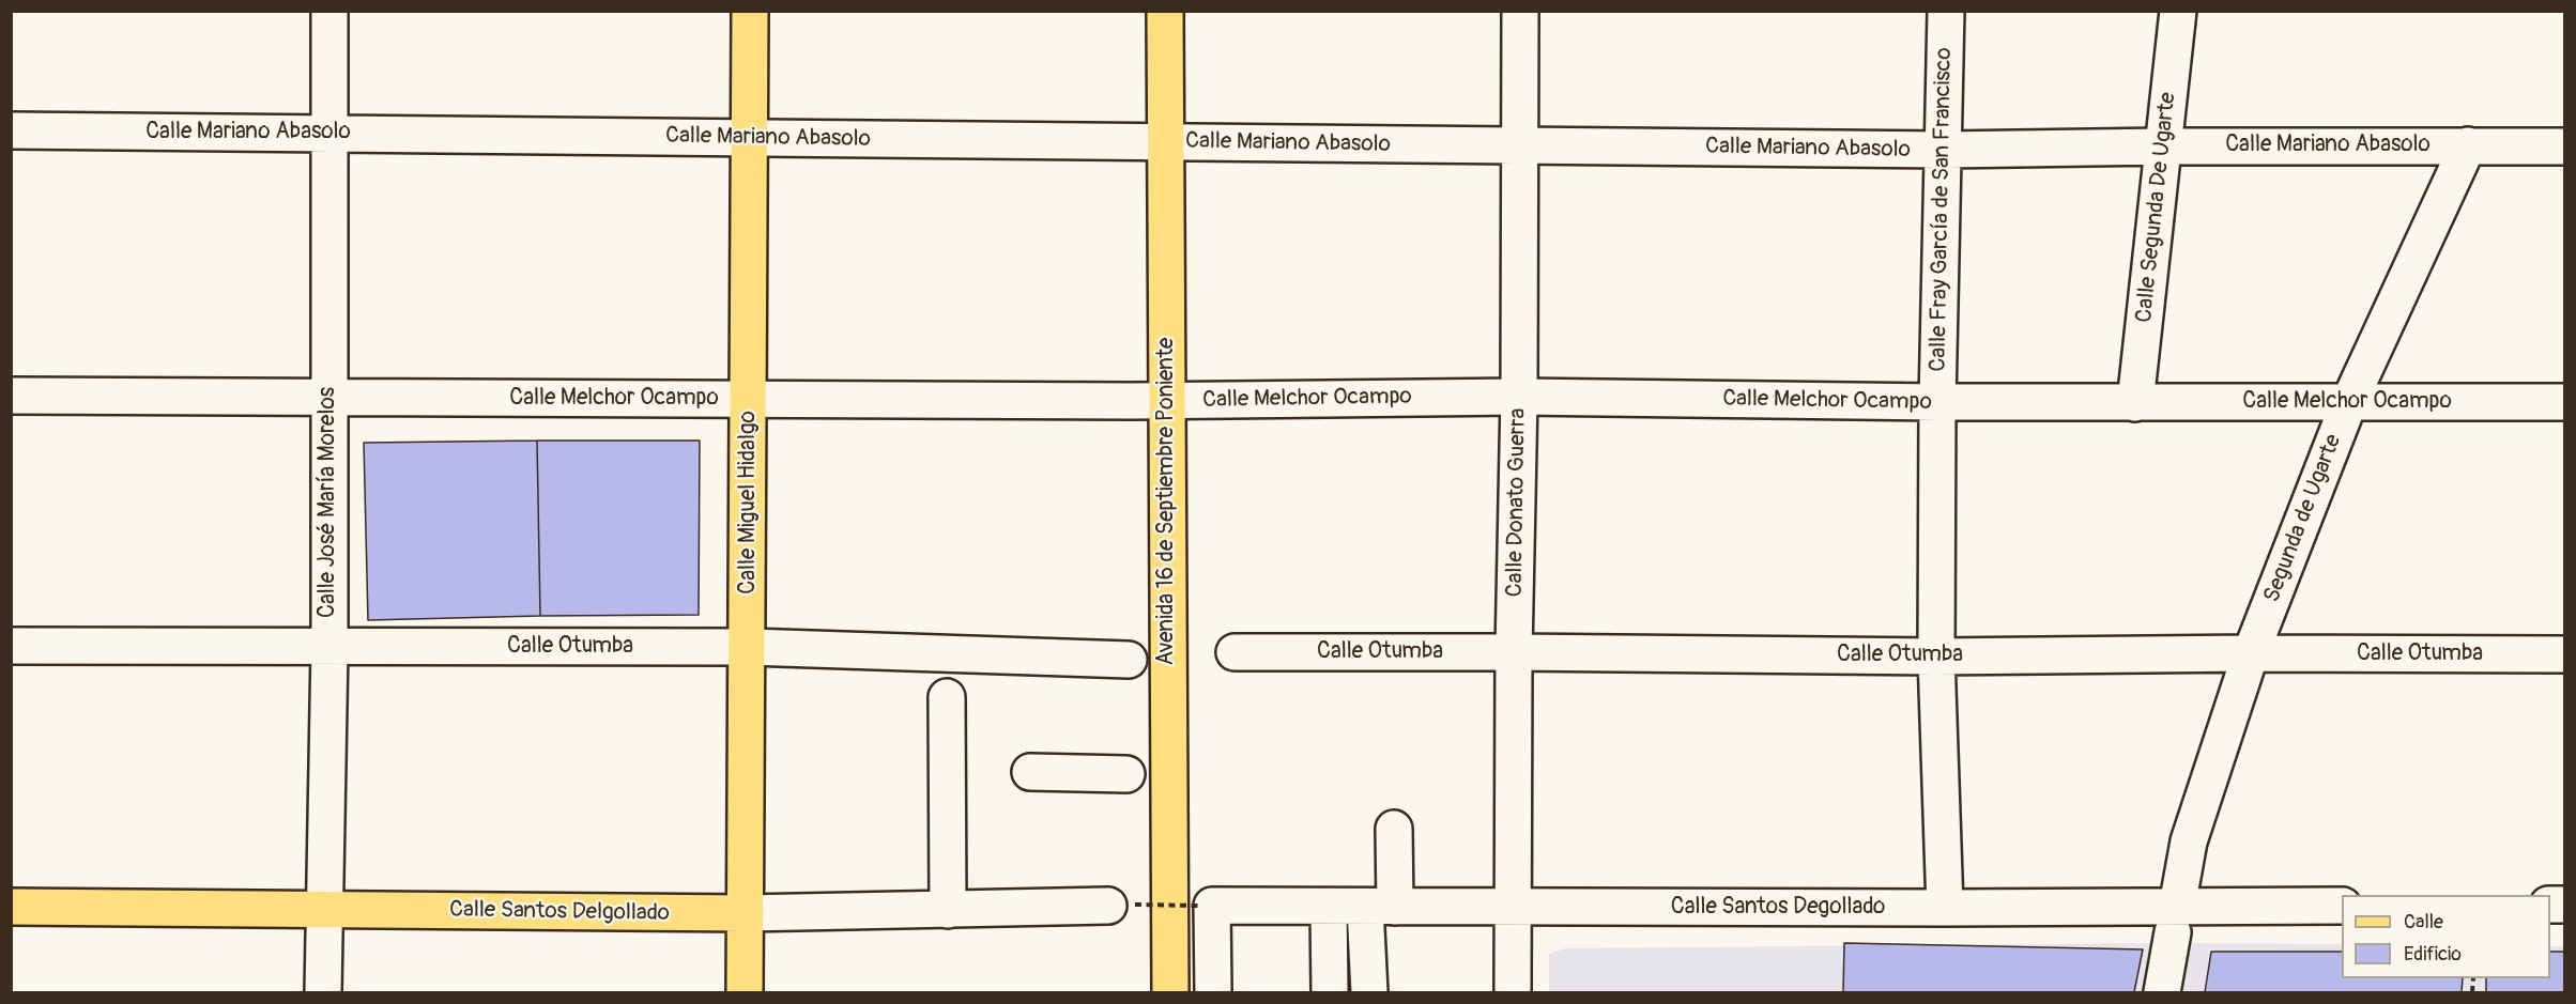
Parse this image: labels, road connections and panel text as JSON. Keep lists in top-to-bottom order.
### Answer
{
  "streets": {
    "main road": ["Avenida 16 de Septiembre Poniente", "Calle Miguel Hidalgo", "Calle Santos Delgollado"],
    "street": [
      "Calle Mariano Abasolo",
      "Calle Segunda De Ugarte",
      "Calle Fray García de San Francisco",
      "Calle Melchor Ocampo",
      "Calle José María Morelos",
      "Calle Donato Guerra",
      "Segunda de Ugarte",
      "Calle Otumba",
      "Calle Santos Degollado"
    ]
  },
  "crossings": [
    ["Calle Mariano Abasolo", "Calle Segunda De Ugarte"],
    ["Calle Mariano Abasolo", "Calle Fray García de San Francisco"],
    ["Calle Mariano Abasolo", "Avenida 16 de Septiembre Poniente"],
    ["Calle Mariano Abasolo", "Calle José María Morelos"],
    ["Calle Mariano Abasolo", "Calle Miguel Hidalgo"],
    ["Calle Mariano Abasolo", "Calle Donato Guerra"],
    ["Calle Mariano Abasolo", "Segunda de Ugarte"],
    ["Calle Segunda De Ugarte", "Calle Melchor Ocampo"],
    ["Calle Fray García de San Francisco", "Calle Melchor Ocampo"],
    ["Calle Fray García de San Francisco", "Calle Otumba"],
    ["Calle Fray García de San Francisco", "Calle Santos Degollado"],
    ["Calle Melchor Ocampo", "Avenida 16 de Septiembre Poniente"],
    ["Calle Melchor Ocampo", "Calle José María Morelos"],
    ["Calle Melchor Ocampo", "Calle Miguel Hidalgo"],
    ["Calle Melchor Ocampo", "Calle Donato Guerra"],
    ["Calle Melchor Ocampo", "Segunda de Ugarte"],
    ["Calle José María Morelos", "Calle Otumba"],
    ["Calle José María Morelos", "Calle Santos Delgollado"],
    ["Calle Miguel Hidalgo", "Calle Otumba"],
    ["Calle Miguel Hidalgo", "Calle Santos Delgollado"],
    ["Calle Donato Guerra", "Calle Otumba"],
    ["Calle Donato Guerra", "Calle Santos Degollado"],
    ["Segunda de Ugarte", "Calle Otumba"],
    ["Segunda de Ugarte", "Calle Santos Degollado"]
  ],
  "legend": ["Calle", "Edificio"]
}
